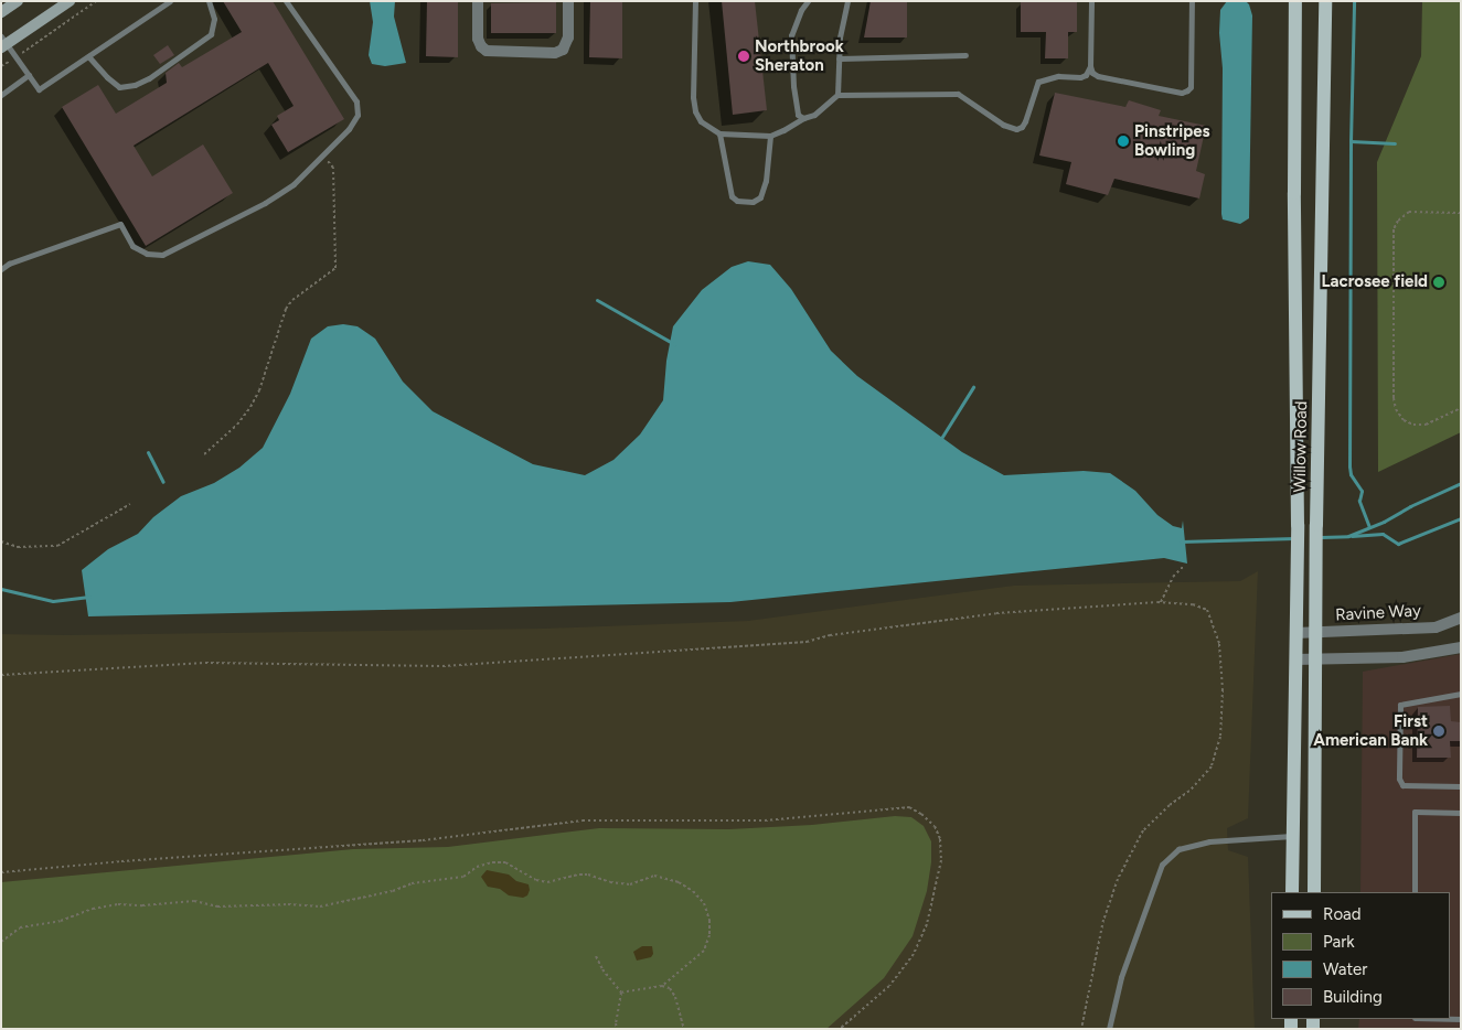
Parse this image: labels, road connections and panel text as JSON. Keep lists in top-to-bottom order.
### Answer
{
  "streets": {
    "main road": ["Willow Road"],
    "street": ["Ravine Way"]
  },
  "crossings": [
    ["Willow Road", "Ravine Way"]
  ],
  "places": [
    "Northbrook Sheraton",
    "Pinstripes Bowling",
    "Lacrosee field",
    "First American Bank"
  ],
  "legend": [
    "Road",
    "Park",
    "Water",
    "Building"
  ]
}
